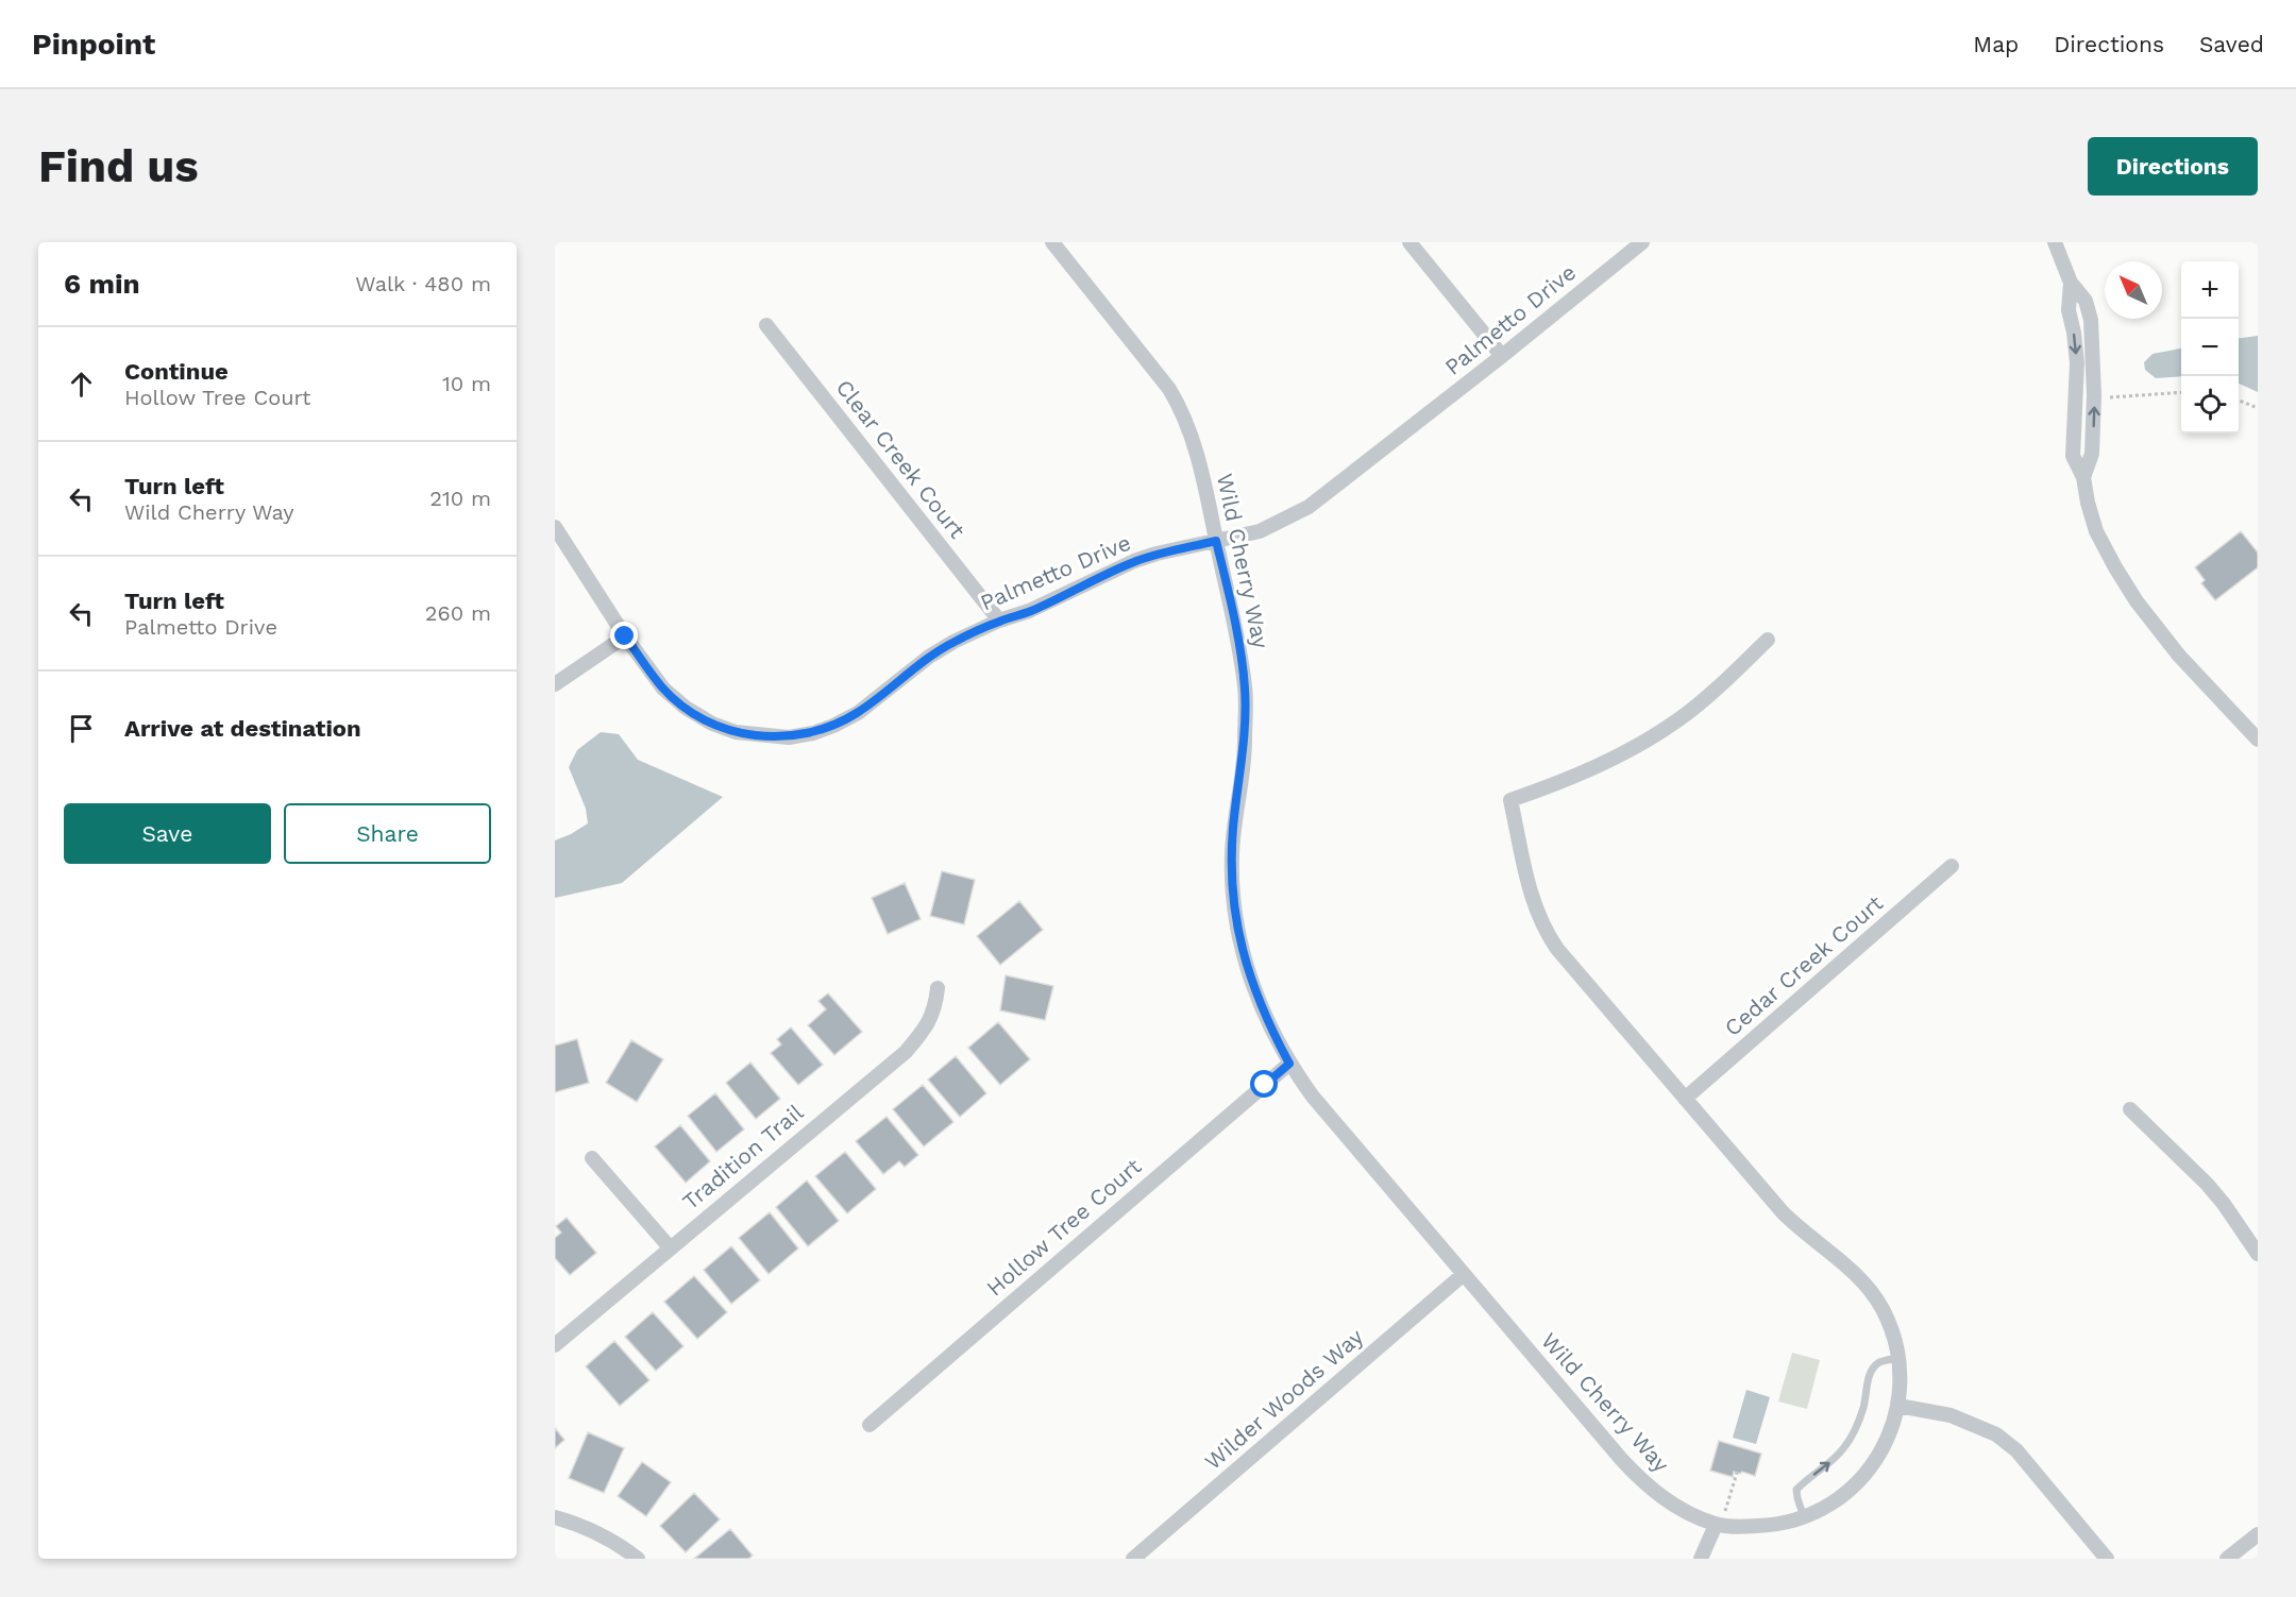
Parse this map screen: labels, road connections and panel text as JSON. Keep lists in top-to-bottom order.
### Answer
{
  "streets": {
    "street": [
      "Palmetto Drive",
      "Clear Creek Court",
      "Wild Cherry Way",
      "Cedar Creek Court",
      "Tradition Trail",
      "Hollow Tree Court",
      "Wilder Woods Way"
    ]
  },
  "crossings": [
    ["Palmetto Drive", "Clear Creek Court"],
    ["Palmetto Drive", "Wild Cherry Way"],
    ["Wild Cherry Way", "Cedar Creek Court"],
    ["Wild Cherry Way", "Hollow Tree Court"],
    ["Wild Cherry Way", "Wilder Woods Way"]
  ],
  "north": "top left",
  "page": {
    "header": "Pinpoint",
    "nav": ["Map", "Directions", "Saved"],
    "buttons": [
      "Directions",
      ["Save", "Share"]
    ],
    "title": "Find us",
    "heading": ["6 min", "Walk · 480 m"],
    "map_buttons": ["+", "−"],
    "list": [
      ["Continue", "Hollow Tree Court", "10 m"],
      ["Turn left", "Wild Cherry Way", "210 m"],
      ["Turn left", "Palmetto Drive", "260 m"],
      "Arrive at destination"
    ]
  }
}
